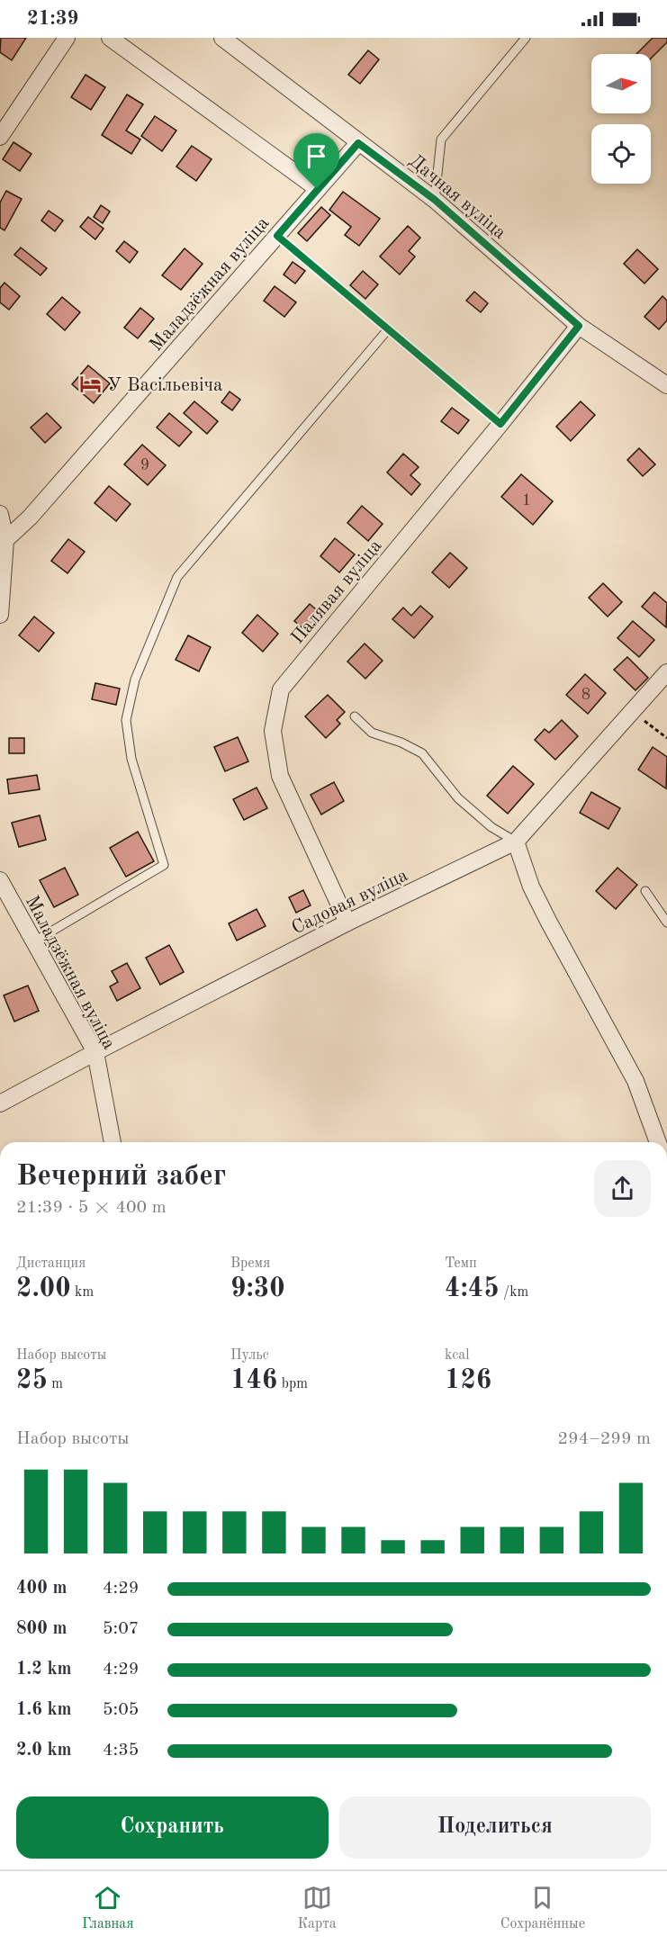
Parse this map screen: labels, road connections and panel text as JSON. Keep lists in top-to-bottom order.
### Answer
{
  "streets": {
    "street": [
      "Дачная вуліца",
      "Маладзёжная вуліца",
      "Палявая вуліца",
      "Садовая вуліца"
    ]
  },
  "crossings": [
    ["Дачная вуліца", "Маладзёжная вуліца"],
    ["Дачная вуліца", "Палявая вуліца"],
    ["Маладзёжная вуліца", "Садовая вуліца"],
    ["Палявая вуліца", "Садовая вуліца"]
  ],
  "places": {
    "hotel": ["У Васільевіча"]
  },
  "house_numbers": ["9", "1", "8"],
  "north": "right",
  "page": {
    "status": "21:39",
    "heading": ["Вечерний забег", "21:39 · 5 × 400 m"],
    "stats": [
      ["Дистанция", "2.00 km"],
      ["Время", "9:30"],
      ["Темп", "4:45 /km"],
      ["Набор высоты", "25 m"],
      ["Пульс", "146 bpm"],
      ["kcal", "126"]
    ],
    "chart": ["Набор высоты", "294–299 m"],
    "list": [
      {
        "name": "400 m",
        "note": "4:29"
      },
      {
        "name": "800 m",
        "note": "5:07"
      },
      {
        "name": "1.2 km",
        "note": "4:29"
      },
      {
        "name": "1.6 km",
        "note": "5:05"
      },
      {
        "name": "2.0 km",
        "note": "4:35"
      }
    ],
    "buttons": ["Сохранить", "Поделиться"],
    "tabs": ["Главная", "Карта", "Сохранённые"]
  }
}
